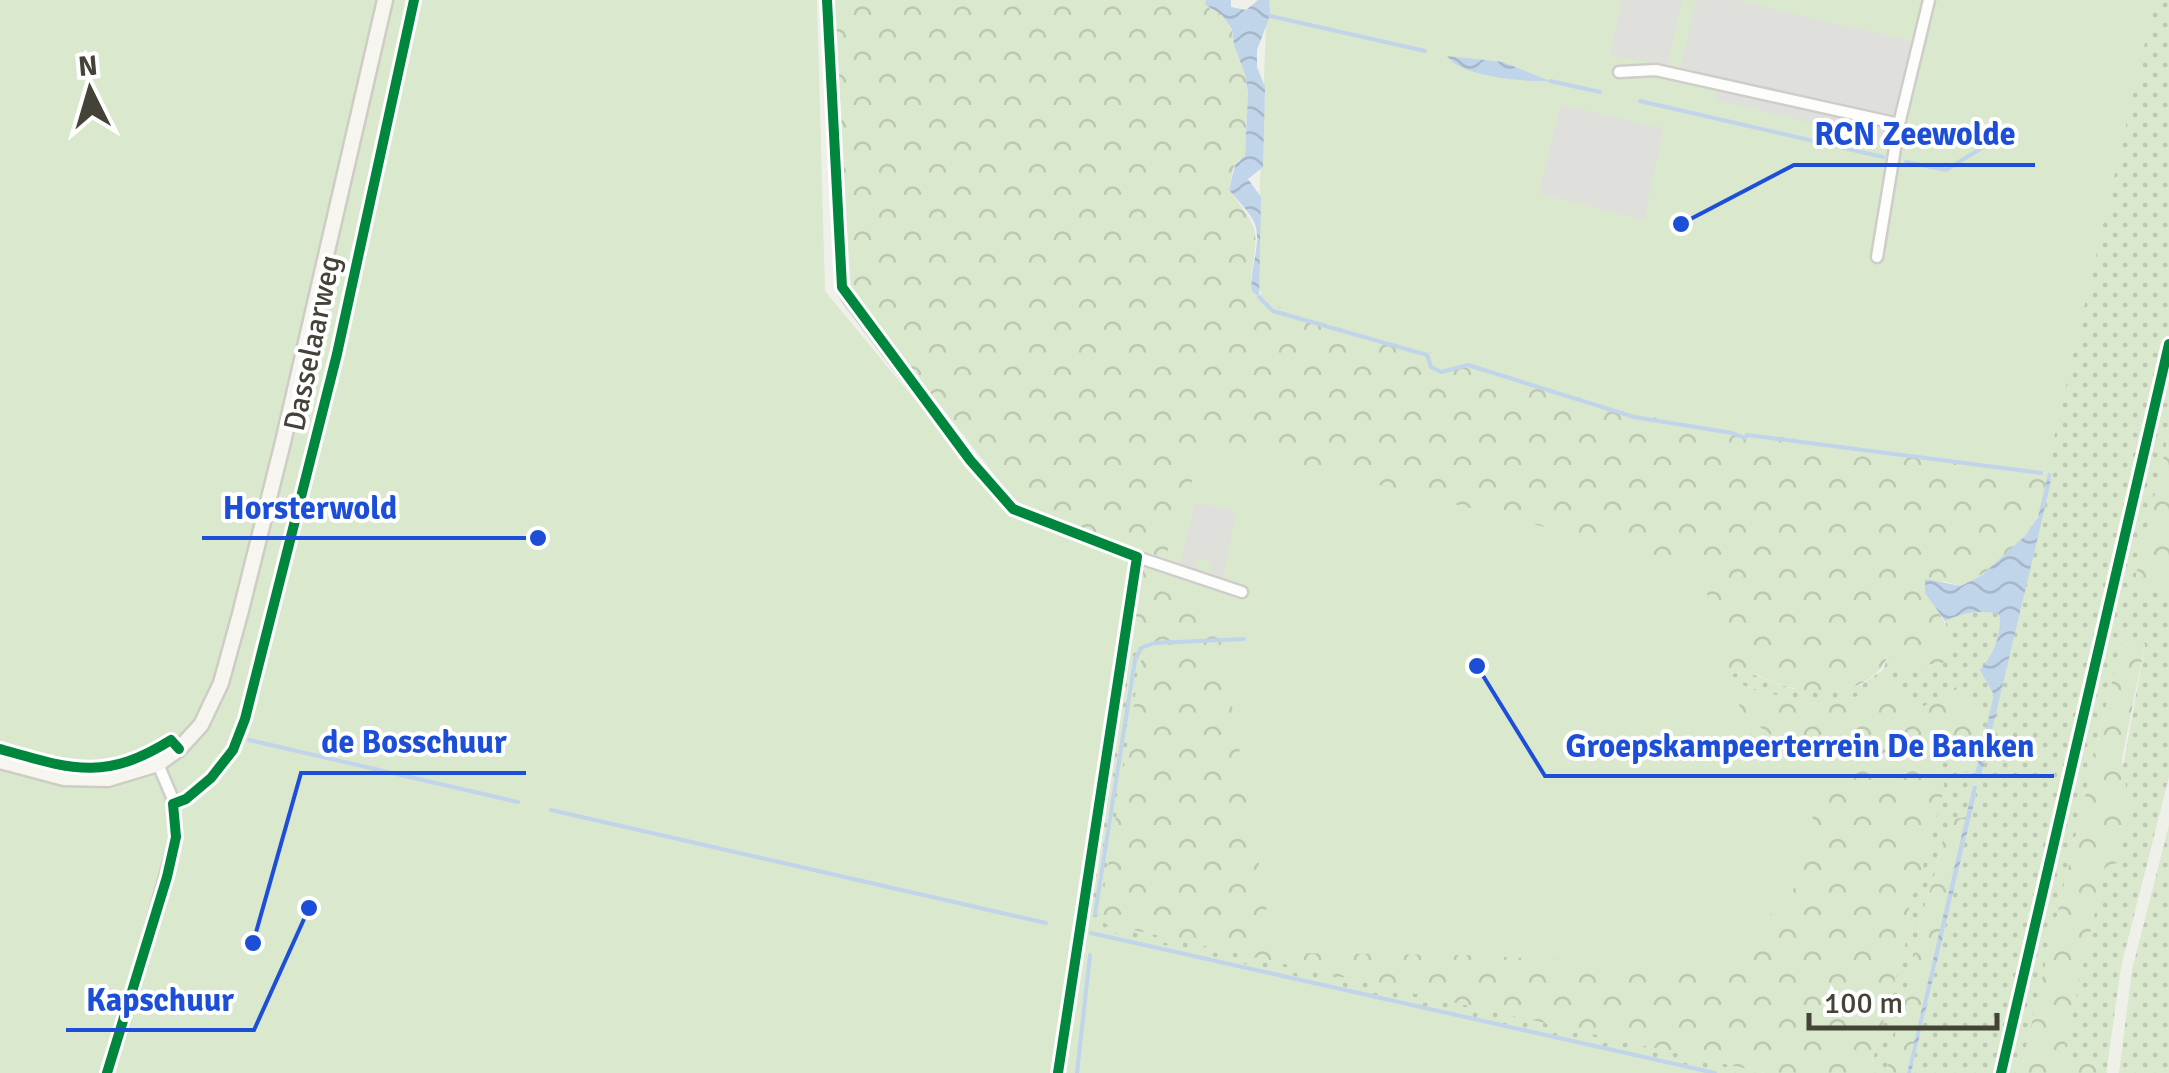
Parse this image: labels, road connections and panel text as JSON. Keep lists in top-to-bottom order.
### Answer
{
  "streets": {
    "street": ["Dasselaarweg"]
  },
  "places": [
    "RCN Zeewolde",
    "Horsterwold",
    "Groepskampeerterrein De Banken",
    "Kapschuur",
    "de Bosschuur"
  ],
  "scale_bar": "100 m",
  "north": "top"
}
